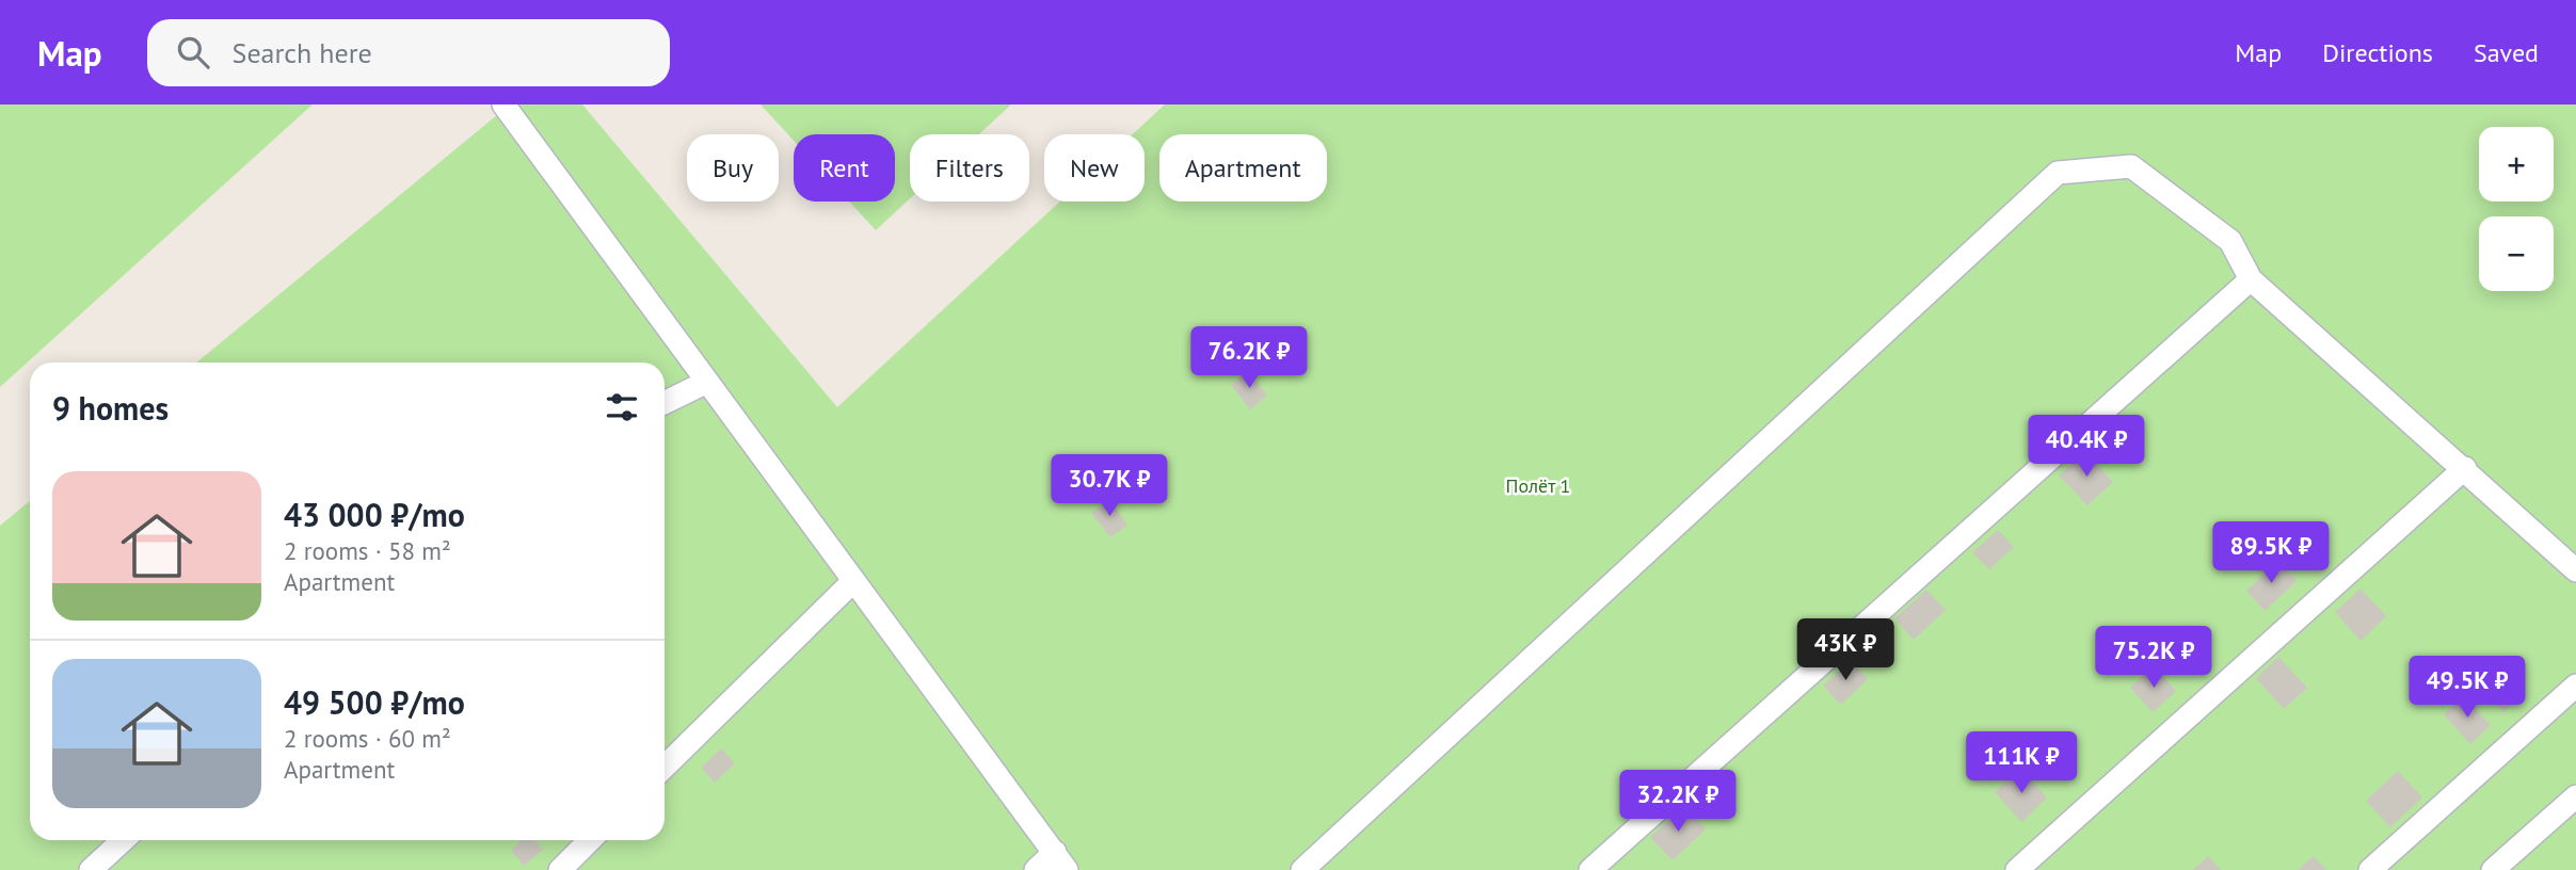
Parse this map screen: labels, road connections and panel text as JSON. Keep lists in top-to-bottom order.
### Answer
{
  "parks": ["Полёт 1"],
  "page": {
    "header": "Map",
    "search": "Search here",
    "nav": ["Map", "Directions", "Saved"],
    "map_buttons": ["+", "−"],
    "chip": [
      "Buy",
      "Rent",
      "Filters",
      "New",
      "Apartment"
    ],
    "price": [
      "76.2K ₽",
      "40.4K ₽",
      "30.7K ₽",
      "89.5K ₽",
      "43K ₽",
      "75.2K ₽",
      "49.5K ₽",
      "111K ₽",
      "32.2K ₽"
    ],
    "heading": "9 homes",
    "list": [
      {
        "name": "43 000 ₽/mo",
        "note": "2 rooms · 58 m² · Apartment"
      },
      {
        "name": "49 500 ₽/mo",
        "note": "2 rooms · 60 m² · Apartment"
      }
    ]
  }
}
